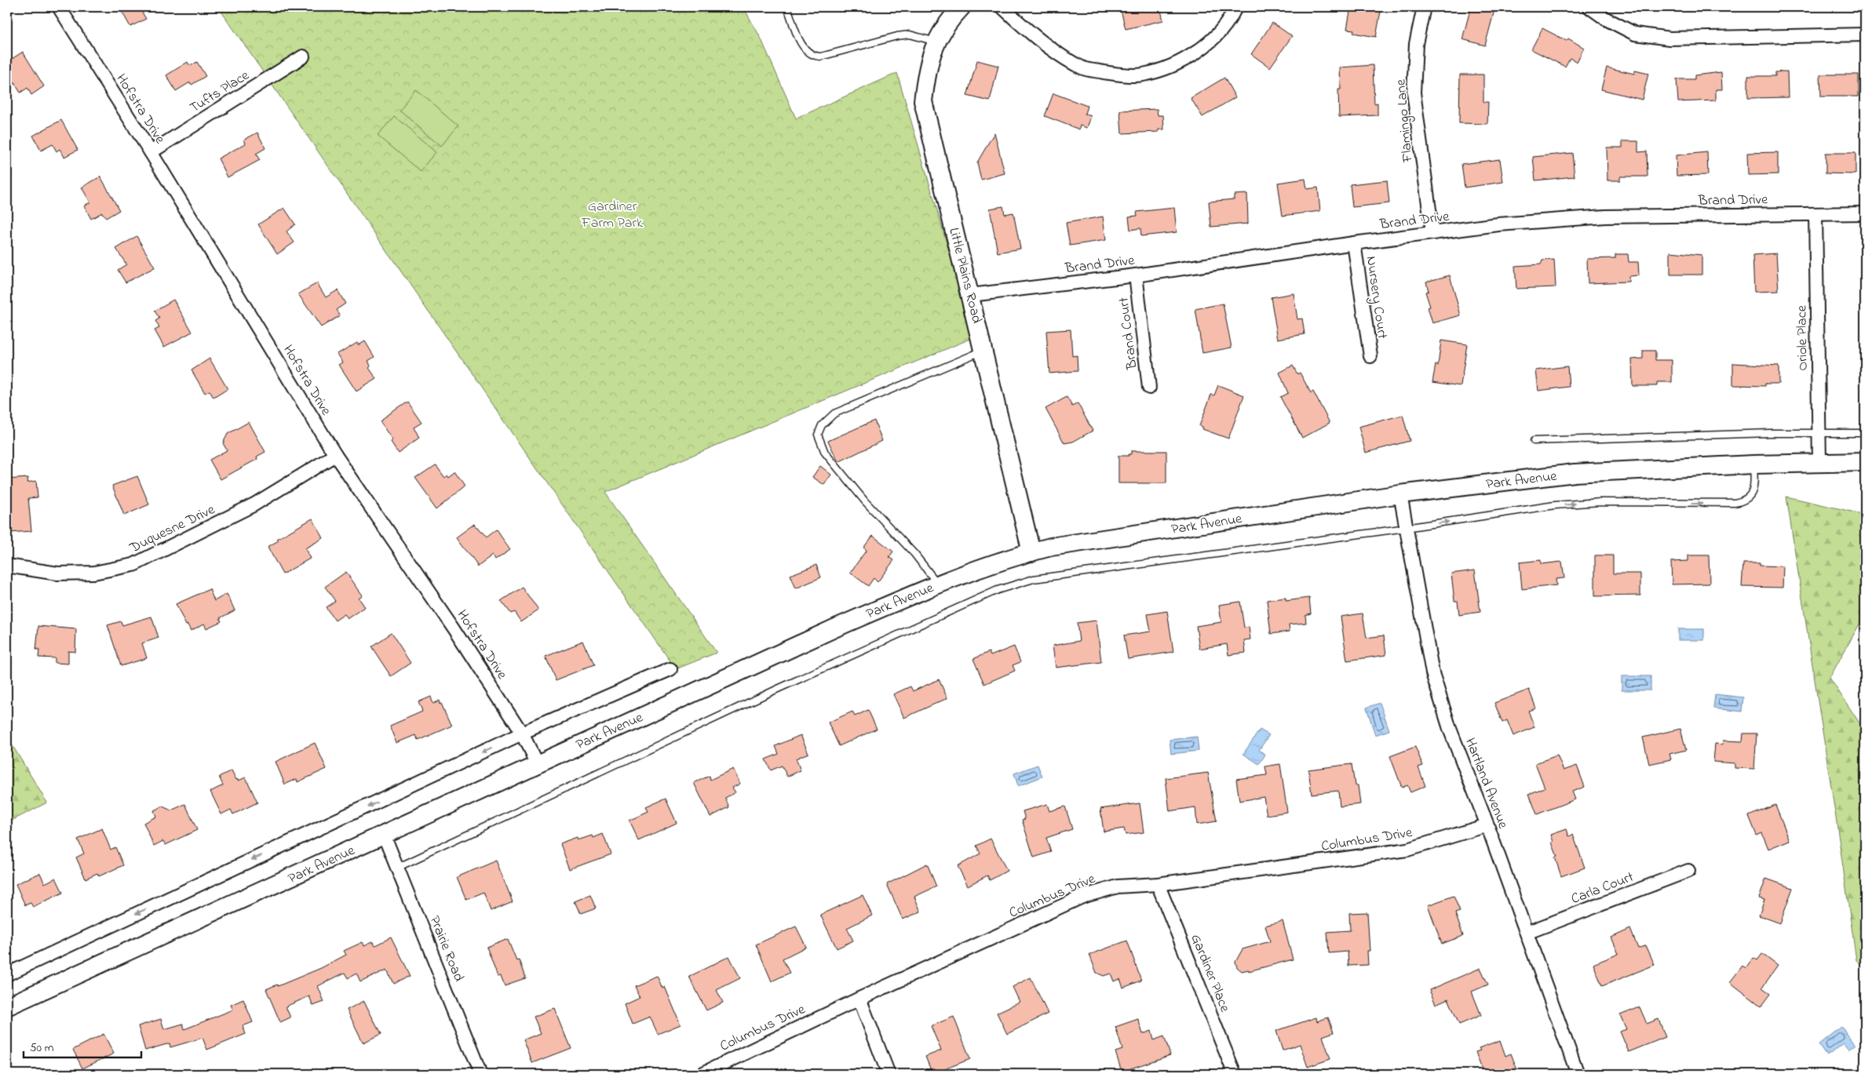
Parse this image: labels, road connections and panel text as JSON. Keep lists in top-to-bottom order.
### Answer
{
  "streets": {
    "main road": ["Little Plains Road", "Park Avenue"],
    "street": [
      "Tufts Place",
      "Hofstra Drive",
      "Flamingo Lane",
      "Brand Drive",
      "Nursery Court",
      "Brand Court",
      "Oriole Place",
      "Duquesne Drive",
      "Hartland Avenue",
      "Columbus Drive",
      "Carla Court",
      "Prairie Road",
      "Gardiner Place"
    ]
  },
  "crossings": [
    ["Tufts Place", "Hofstra Drive"],
    ["Hofstra Drive", "Park Avenue"],
    ["Hofstra Drive", "Duquesne Drive"],
    ["Flamingo Lane", "Brand Drive"],
    ["Brand Drive", "Little Plains Road"],
    ["Brand Drive", "Nursery Court"],
    ["Brand Drive", "Brand Court"],
    ["Brand Drive", "Oriole Place"],
    ["Little Plains Road", "Park Avenue"],
    ["Oriole Place", "Park Avenue"],
    ["Park Avenue", "Hartland Avenue"],
    ["Park Avenue", "Prairie Road"],
    ["Hartland Avenue", "Columbus Drive"],
    ["Hartland Avenue", "Carla Court"],
    ["Columbus Drive", "Gardiner Place"]
  ],
  "parks": ["Gardiner Farm Park"],
  "scale_bar": "50 m"
}
